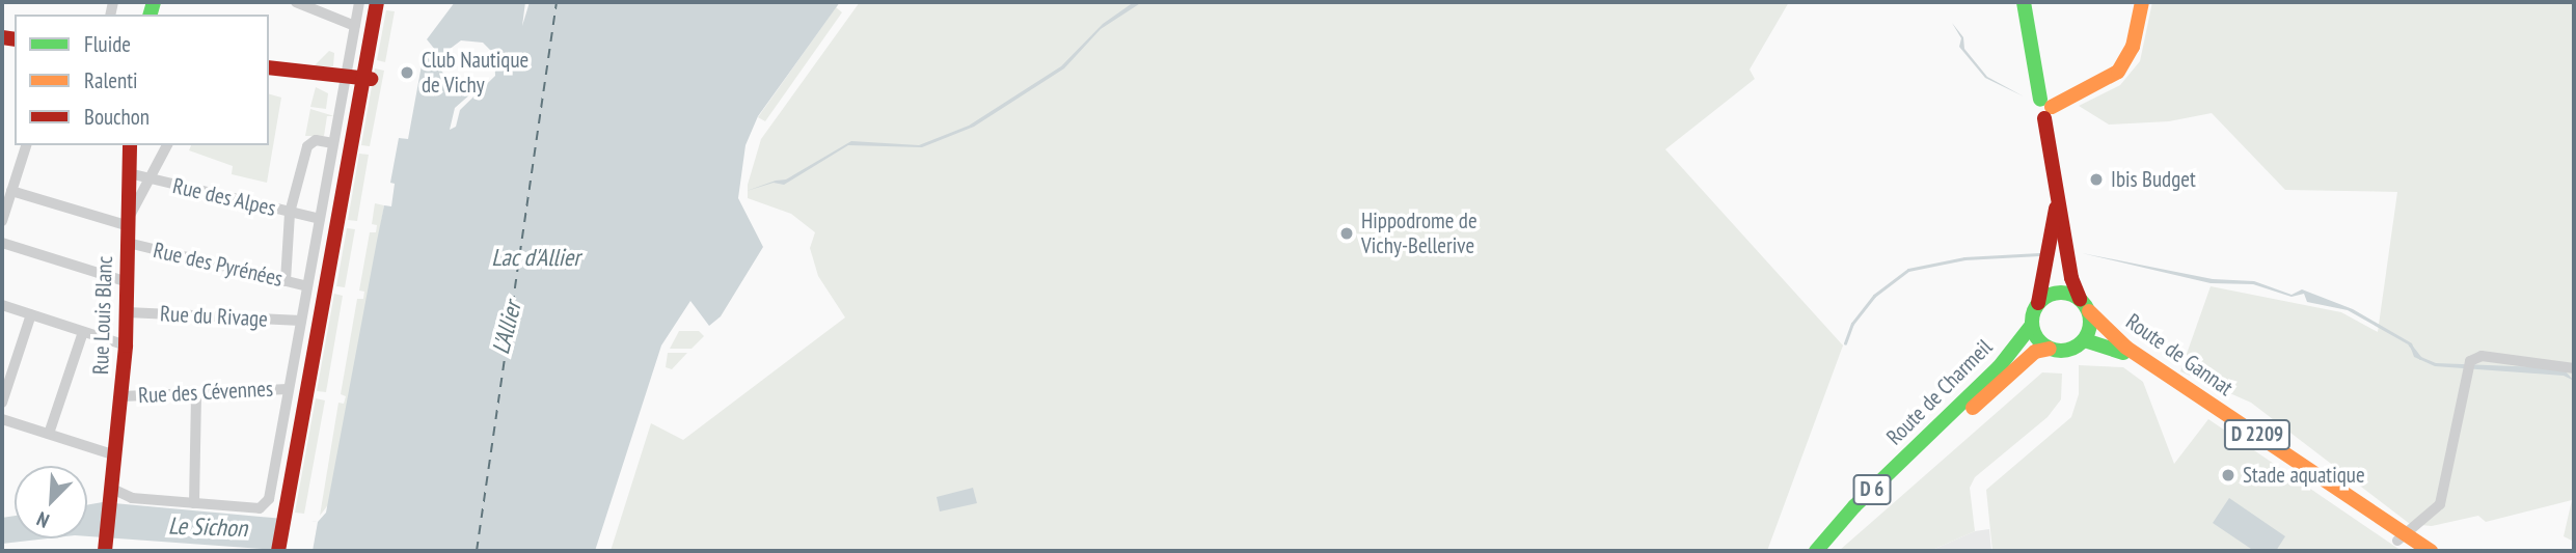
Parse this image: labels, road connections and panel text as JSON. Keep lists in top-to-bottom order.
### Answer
{
  "streets": {
    "main road": [
      "Rue Louis Blanc",
      "Route de Gannat",
      "Route de Charmeil",
      "D 2209",
      "D 6"
    ],
    "street": [
      "Rue des Alpes",
      "Rue des Pyrénées",
      "Rue du Rivage",
      "Rue des Cévennes"
    ]
  },
  "crossings": [
    ["Rue des Alpes", "Rue Louis Blanc"],
    ["Rue des Pyrénées", "Rue Louis Blanc"],
    ["Rue Louis Blanc", "Rue du Rivage"],
    ["Rue Louis Blanc", "Rue des Cévennes"],
    ["Route de Gannat", "Route de Charmeil"],
    ["Route de Gannat", "D 2209"],
    ["Route de Charmeil", "D 2209"]
  ],
  "water": ["Lac d'Allier", "L'Allier", "Le Sichon"],
  "places": [
    "Club Nautique de Vichy",
    "Ibis Budget",
    "Hippodrome de Vichy-Bellerive",
    "Stade aquatique"
  ],
  "legend": ["Fluide", "Ralenti", "Bouchon"],
  "north": "bottom left"
}
